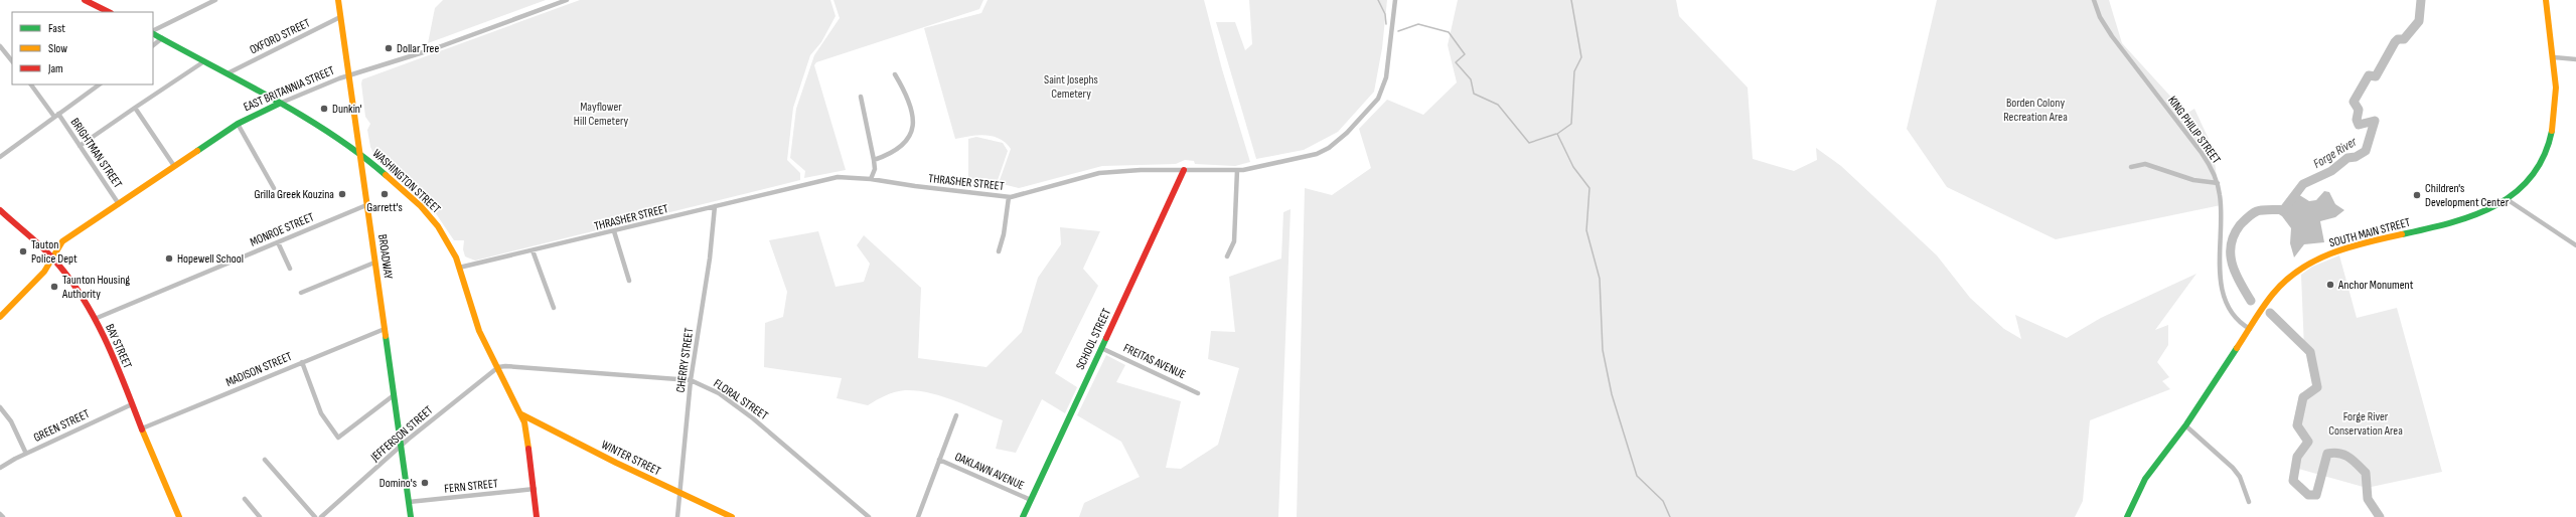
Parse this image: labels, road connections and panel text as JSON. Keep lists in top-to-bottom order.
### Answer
{
  "streets": {
    "street": [
      "OXFORD STREET",
      "EAST BRITANNIA STREET",
      "KING PHILIP STREET",
      "BRIGHTMAN STREET",
      "WASHINGTON STREET",
      "THRASHER STREET",
      "MONROE STREET",
      "SOUTH MAIN STREET",
      "BROADWAY",
      "SCHOOL STREET",
      "BAY STREET",
      "CHERRY STREET",
      "FREITAS AVENUE",
      "MADISON STREET",
      "FLORAL STREET",
      "GREEN STREET",
      "JEFFERSON STREET",
      "WINTER STREET",
      "OAKLAWN AVENUE",
      "FERN STREET"
    ]
  },
  "crossings": [
    ["OXFORD STREET", "WASHINGTON STREET"],
    ["OXFORD STREET", "BROADWAY"],
    ["EAST BRITANNIA STREET", "BRIGHTMAN STREET"],
    ["EAST BRITANNIA STREET", "WASHINGTON STREET"],
    ["EAST BRITANNIA STREET", "BROADWAY"],
    ["EAST BRITANNIA STREET", "BAY STREET"],
    ["KING PHILIP STREET", "SOUTH MAIN STREET"],
    ["WASHINGTON STREET", "THRASHER STREET"],
    ["WASHINGTON STREET", "BROADWAY"],
    ["WASHINGTON STREET", "FLORAL STREET"],
    ["WASHINGTON STREET", "JEFFERSON STREET"],
    ["WASHINGTON STREET", "WINTER STREET"],
    ["WASHINGTON STREET", "FERN STREET"],
    ["THRASHER STREET", "SCHOOL STREET"],
    ["THRASHER STREET", "CHERRY STREET"],
    ["MONROE STREET", "BROADWAY"],
    ["MONROE STREET", "BAY STREET"],
    ["BROADWAY", "MADISON STREET"],
    ["BROADWAY", "JEFFERSON STREET"],
    ["BROADWAY", "FERN STREET"],
    ["SCHOOL STREET", "FREITAS AVENUE"],
    ["SCHOOL STREET", "OAKLAWN AVENUE"],
    ["BAY STREET", "MADISON STREET"],
    ["BAY STREET", "GREEN STREET"],
    ["CHERRY STREET", "FLORAL STREET"],
    ["CHERRY STREET", "WINTER STREET"],
    ["FLORAL STREET", "JEFFERSON STREET"]
  ],
  "water": ["Forge River"],
  "parks": [
    "Saint Josephs Cemetery",
    "Borden Colony Recreation Area",
    "Mayflower Hill Cemetery",
    "Forge River Conservation Area"
  ],
  "places": [
    "Dollar Tree",
    "Dunkin'",
    "Grilla Greek Kouzina",
    "Garrett's",
    "Children's Development Center",
    "Tauton Police Dept",
    "Hopewell School",
    "Anchor Monument",
    "Taunton Housing Authority",
    "Domino's"
  ],
  "legend": ["Fast", "Slow", "Jam"]
}
